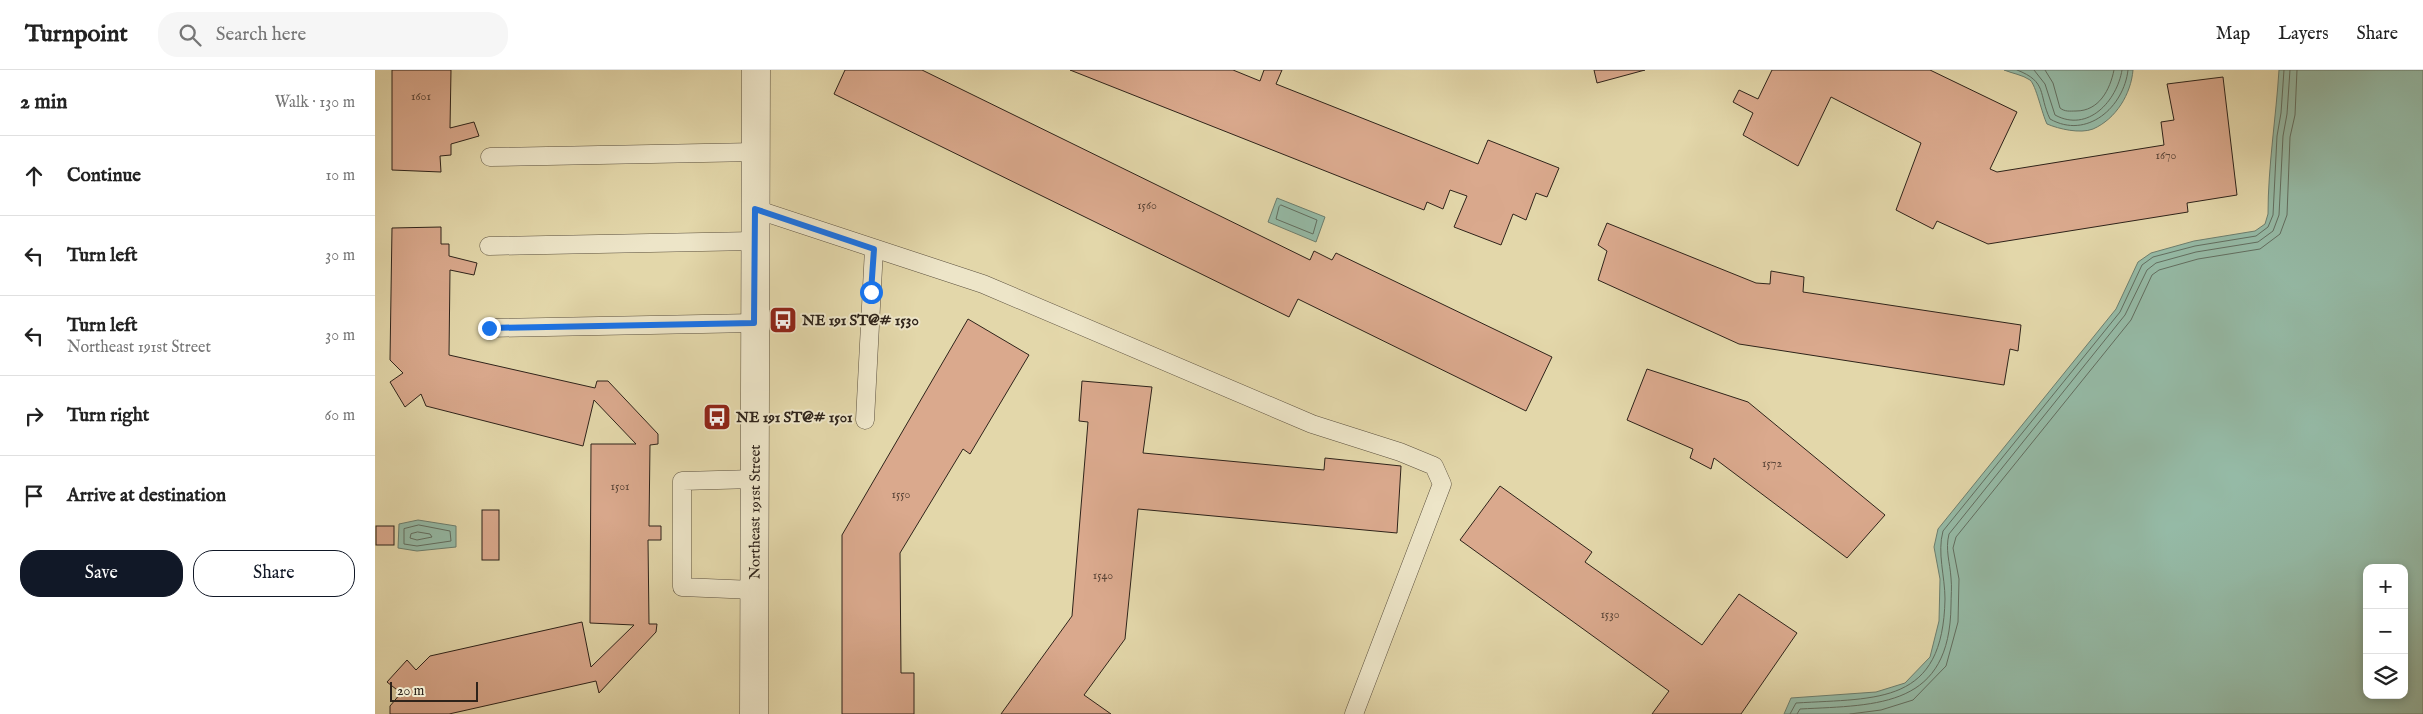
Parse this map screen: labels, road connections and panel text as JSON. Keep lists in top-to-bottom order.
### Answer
{
  "streets": {
    "street": ["Northeast 191st Street"]
  },
  "places": {
    "bus stop": ["NE 191 ST@# 1530", "NE 191 ST@# 1501"]
  },
  "house_numbers": [
    "1601",
    "1670",
    "1560",
    "1572",
    "1501",
    "1550",
    "1540",
    "1530"
  ],
  "scale_bar": "20 m",
  "page": {
    "header": "Turnpoint",
    "search": "Search here",
    "nav": ["Map", "Layers", "Share"],
    "heading": ["2 min", "Walk · 130 m"],
    "list": [
      ["Continue", "10 m"],
      ["Turn left", "30 m"],
      ["Turn left", "Northeast 191st Street", "30 m"],
      ["Turn right", "60 m"],
      "Arrive at destination"
    ],
    "buttons": ["Save", "Share"],
    "map_buttons": ["+", "−"],
    "scale": "20 m"
  }
}
